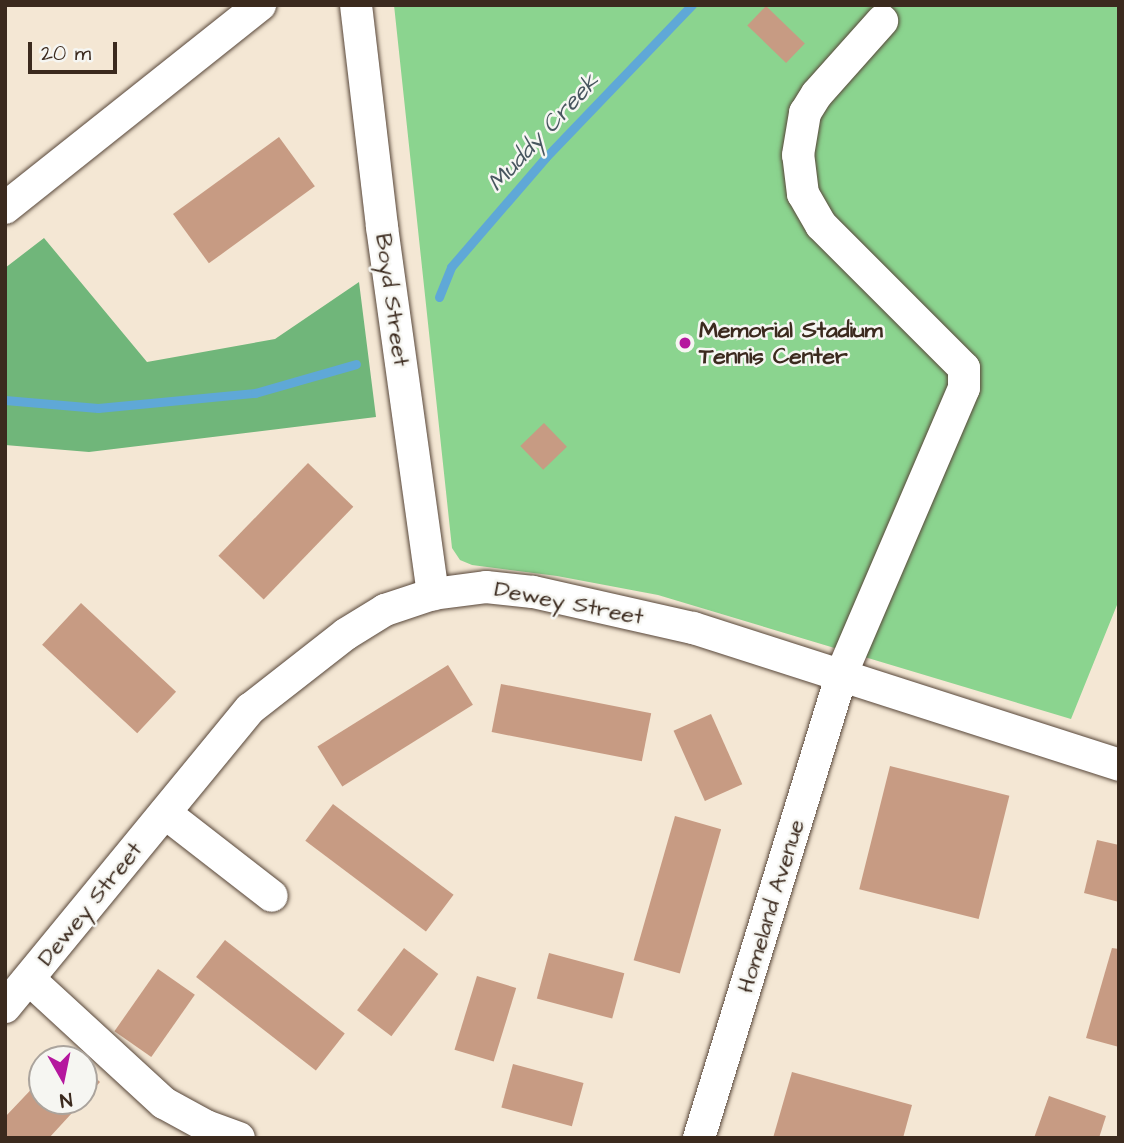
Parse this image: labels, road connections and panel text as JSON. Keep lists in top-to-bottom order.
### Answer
{
  "streets": {
    "street": ["Boyd Street", "Dewey Street", "Homeland Avenue"]
  },
  "crossings": [
    ["Boyd Street", "Dewey Street"],
    ["Dewey Street", "Homeland Avenue"]
  ],
  "water": ["Muddy Creek"],
  "places": ["Memorial Stadium Tennis Center"],
  "scale_bar": "20 m",
  "north": "bottom"
}
